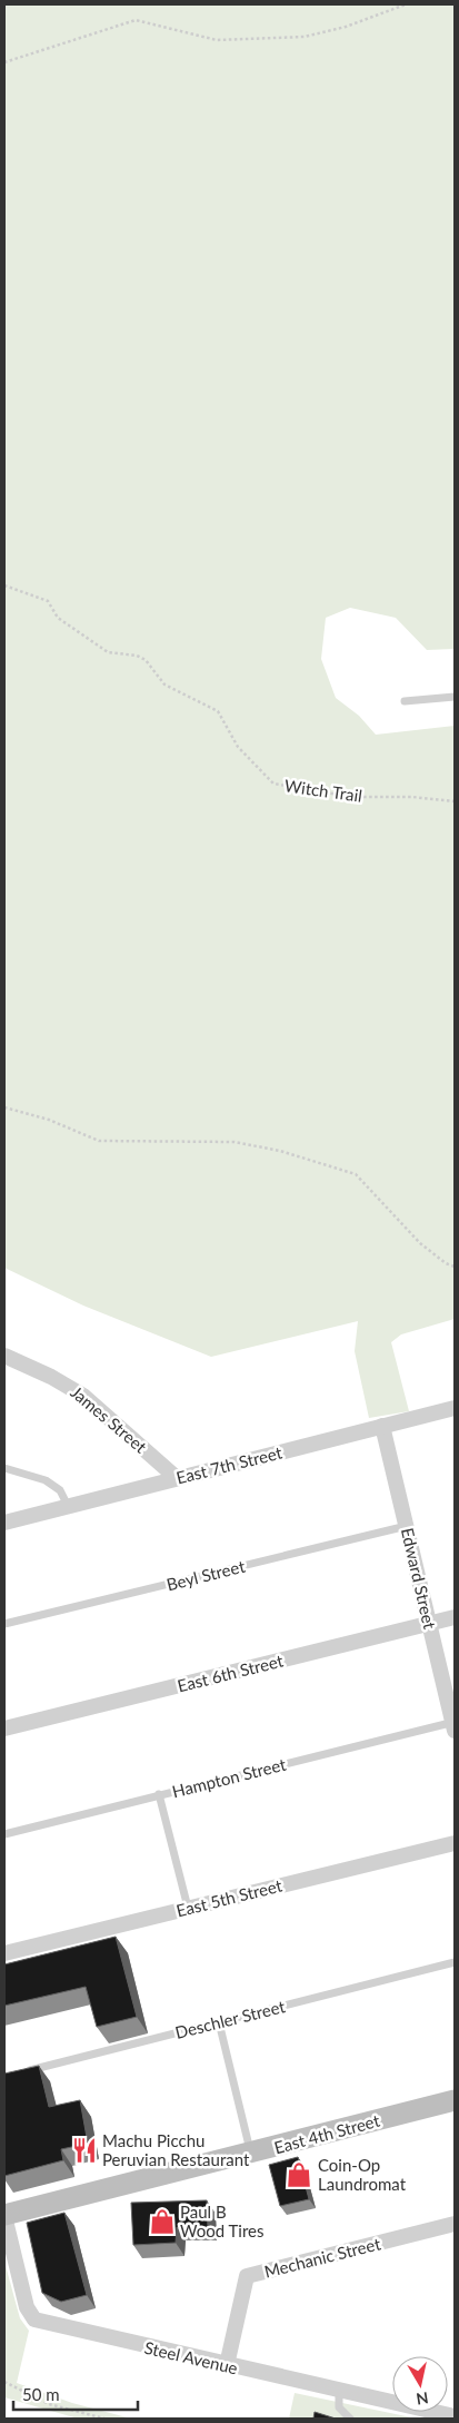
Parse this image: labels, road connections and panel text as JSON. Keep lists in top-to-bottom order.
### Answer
{
  "streets": {
    "main road": ["East 4th Street"],
    "street": [
      "James Street",
      "East 7th Street",
      "Edward Street",
      "East 6th Street",
      "East 5th Street",
      "Mechanic Street",
      "Steel Avenue"
    ],
    "lane": ["Beyl Street", "Hampton Street", "Deschler Street"],
    "path": ["Witch Trail"]
  },
  "crossings": [
    ["James Street", "East 7th Street"],
    ["East 7th Street", "Edward Street"],
    ["Beyl Street", "Edward Street"],
    ["Edward Street", "East 6th Street"],
    ["Edward Street", "Hampton Street"],
    ["East 4th Street", "Steel Avenue"],
    ["Mechanic Street", "Steel Avenue"]
  ],
  "places": {
    "restaurant": ["Machu Picchu Peruvian Restaurant"],
    "shop": ["Coin-Op Laundromat", "Paul B Wood Tires"]
  },
  "scale_bar": "50 m",
  "north": "bottom"
}
